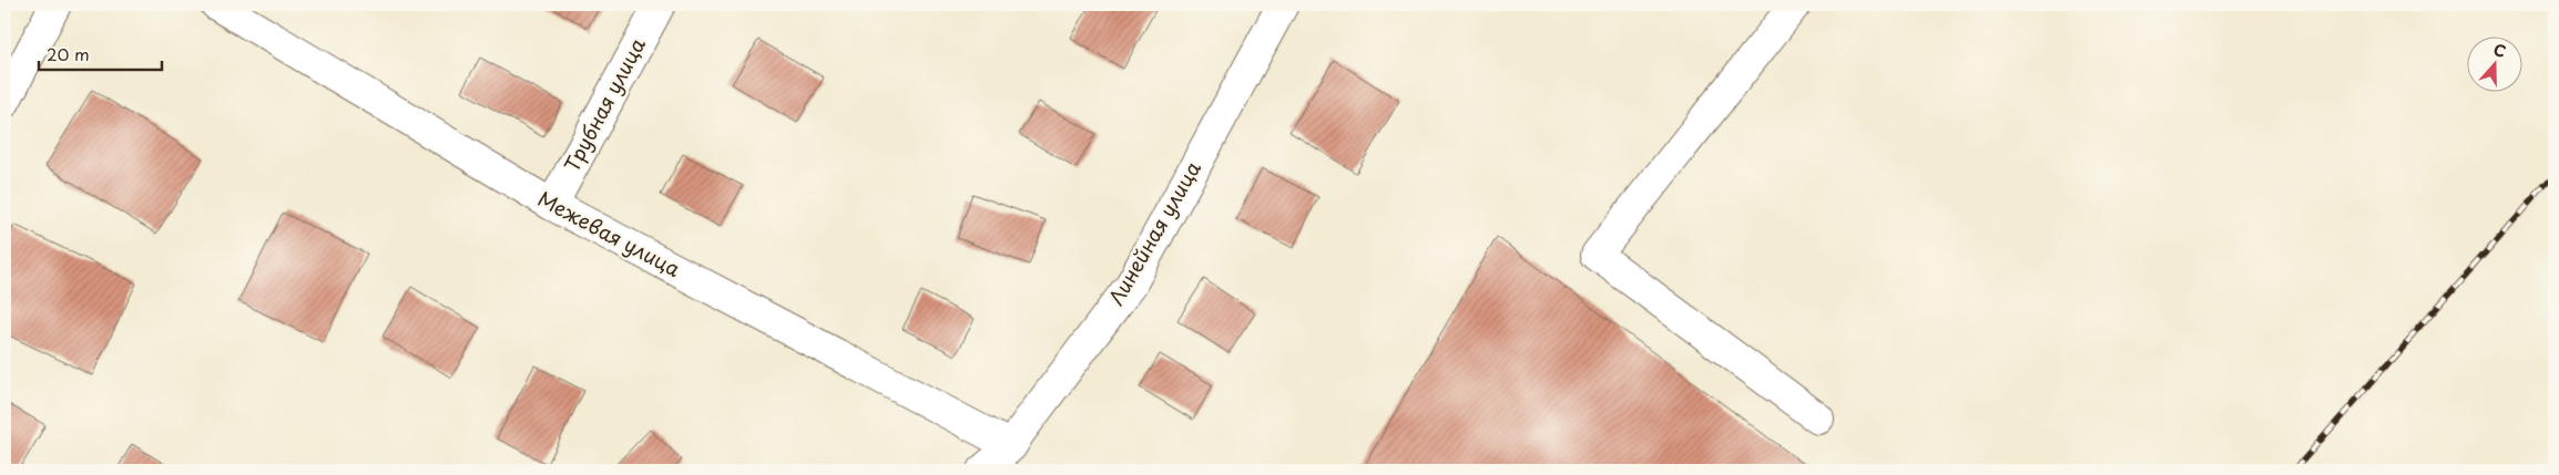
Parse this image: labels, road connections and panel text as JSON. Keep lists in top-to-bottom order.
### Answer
{
  "streets": {
    "street": ["Трубная улица", "Линейная улица", "Межевая улица"]
  },
  "crossings": [
    ["Трубная улица", "Межевая улица"],
    ["Линейная улица", "Межевая улица"]
  ],
  "scale_bar": "20 m",
  "north": "top"
}
